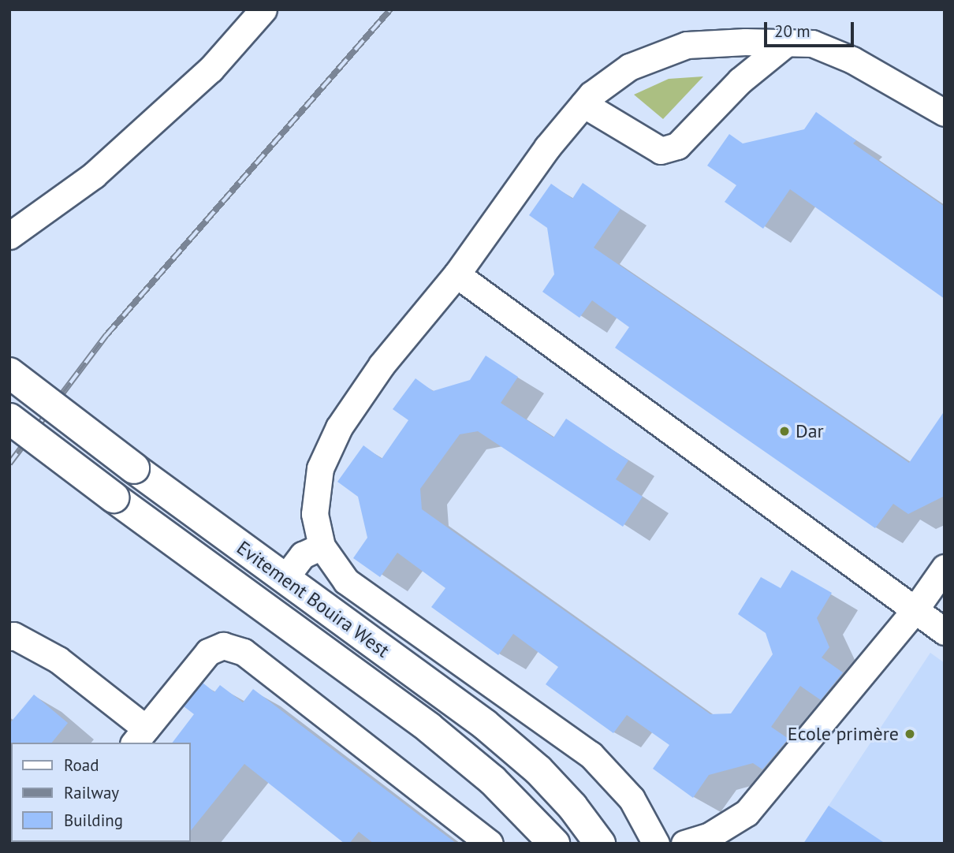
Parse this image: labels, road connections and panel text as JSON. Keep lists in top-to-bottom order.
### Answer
{
  "streets": {
    "highway": ["Evitement Bouira West"]
  },
  "places": ["Dar", "Ecole primère"],
  "legend": ["Road", "Railway", "Building"],
  "scale_bar": "20 m"
}
